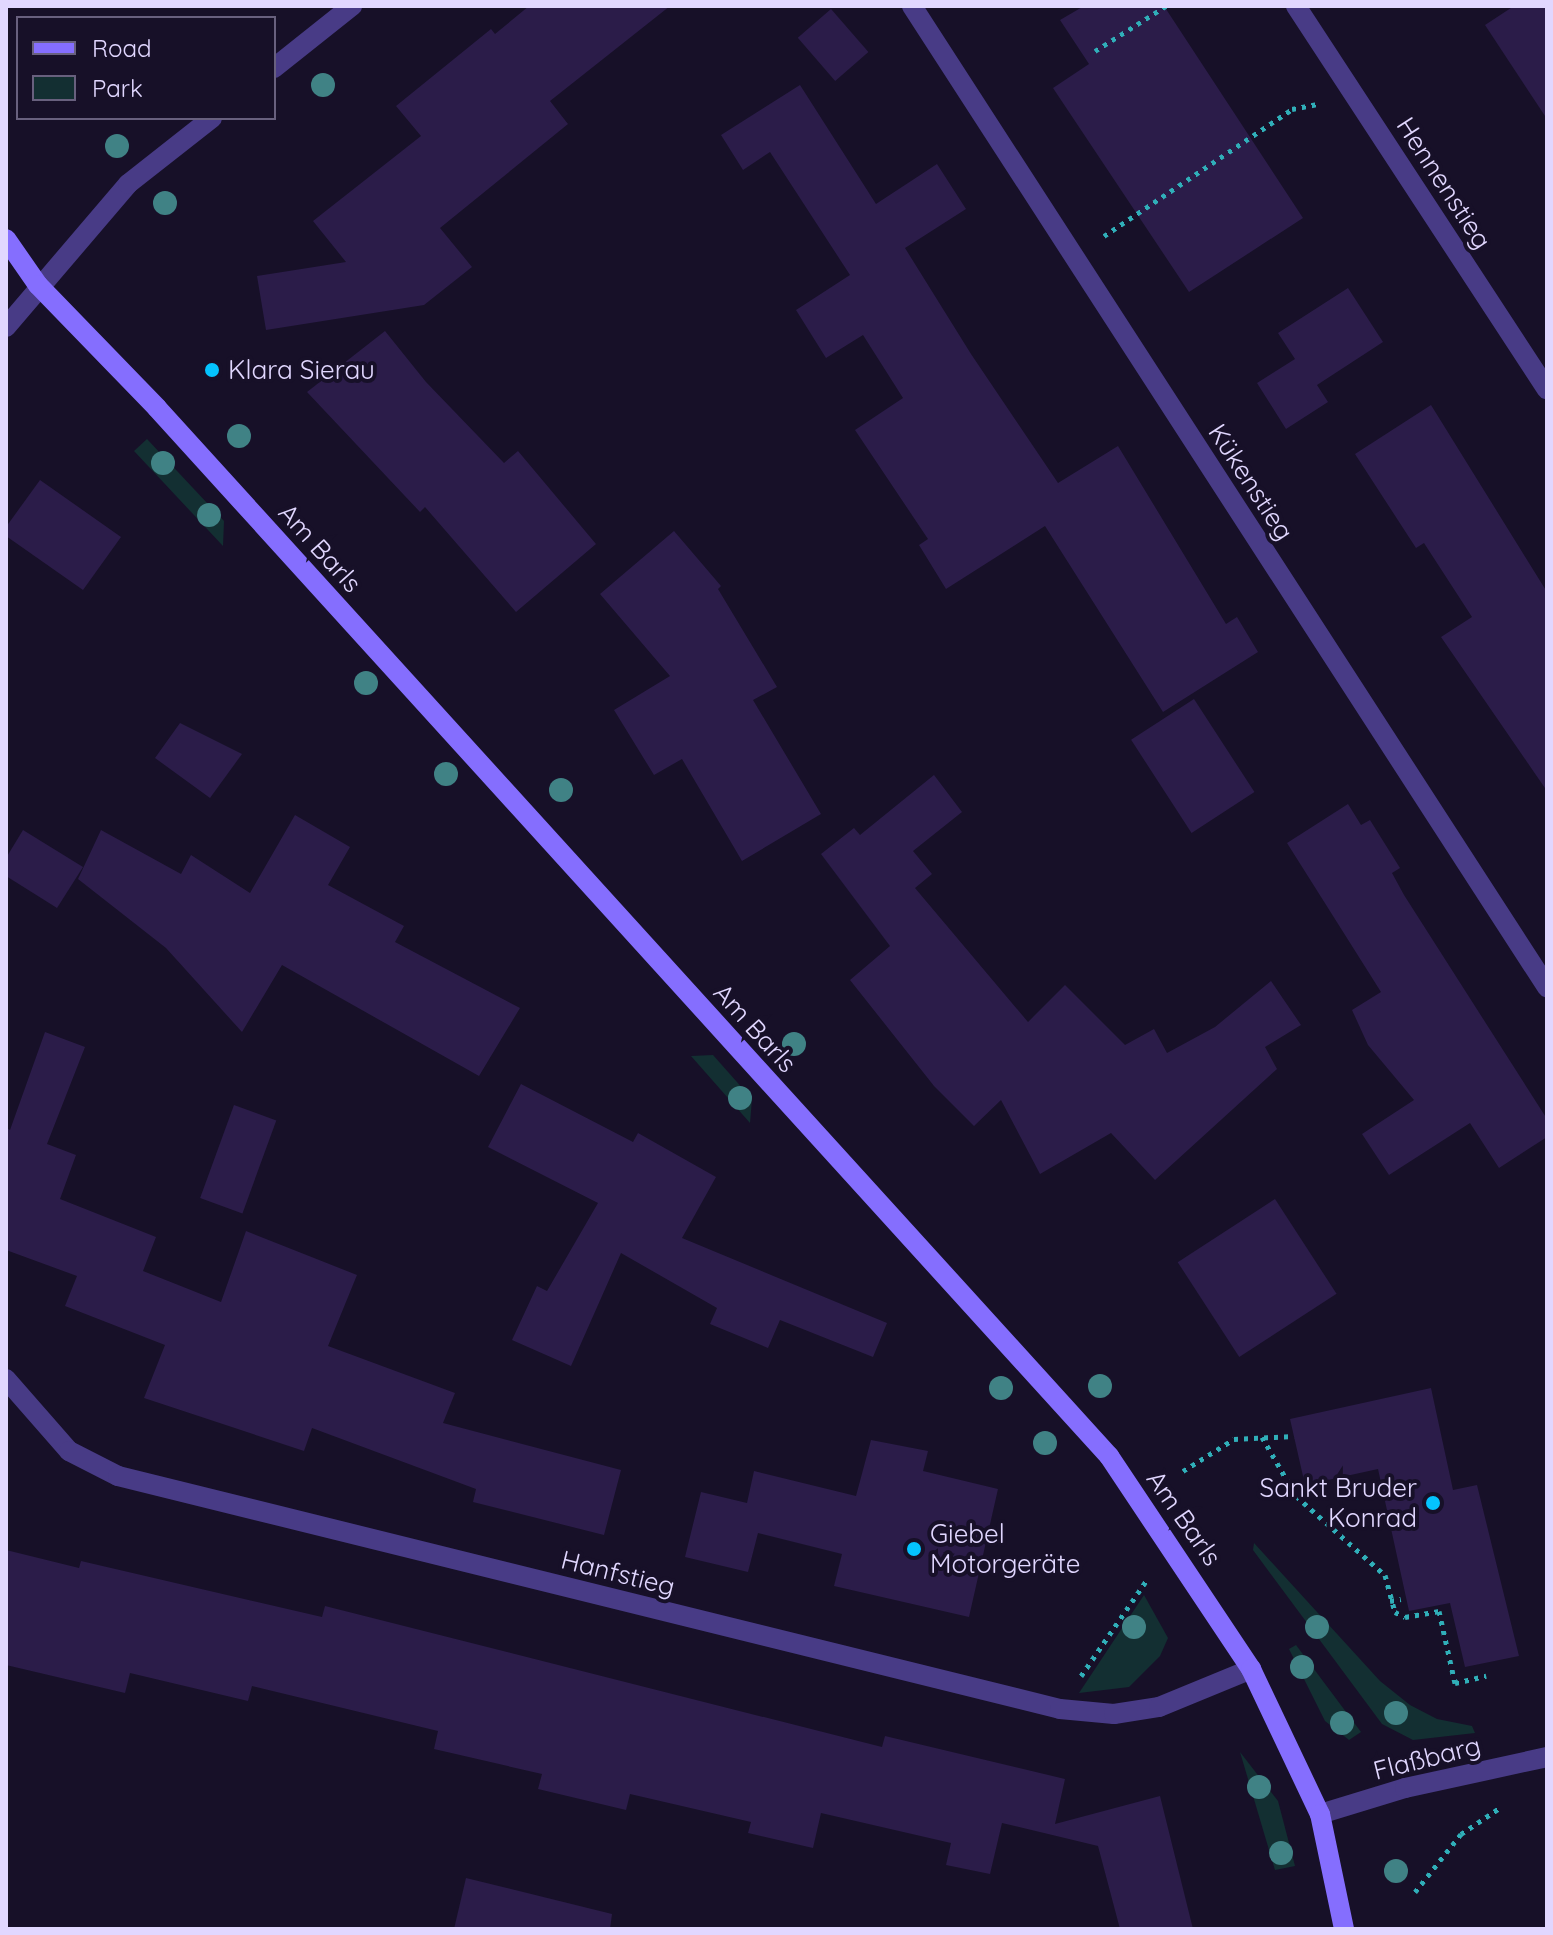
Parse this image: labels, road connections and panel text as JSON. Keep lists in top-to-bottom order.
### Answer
{
  "streets": {
    "street": [
      "Hennenstieg",
      "Kükenstieg",
      "Am Barls",
      "Hanfstieg",
      "Flaßbarg"
    ]
  },
  "crossings": [
    ["Am Barls", "Hanfstieg"],
    ["Am Barls", "Flaßbarg"]
  ],
  "places": ["Klara Sierau", "Sankt Bruder Konrad", "Giebel Motorgeräte"],
  "legend": ["Road", "Park"]
}
